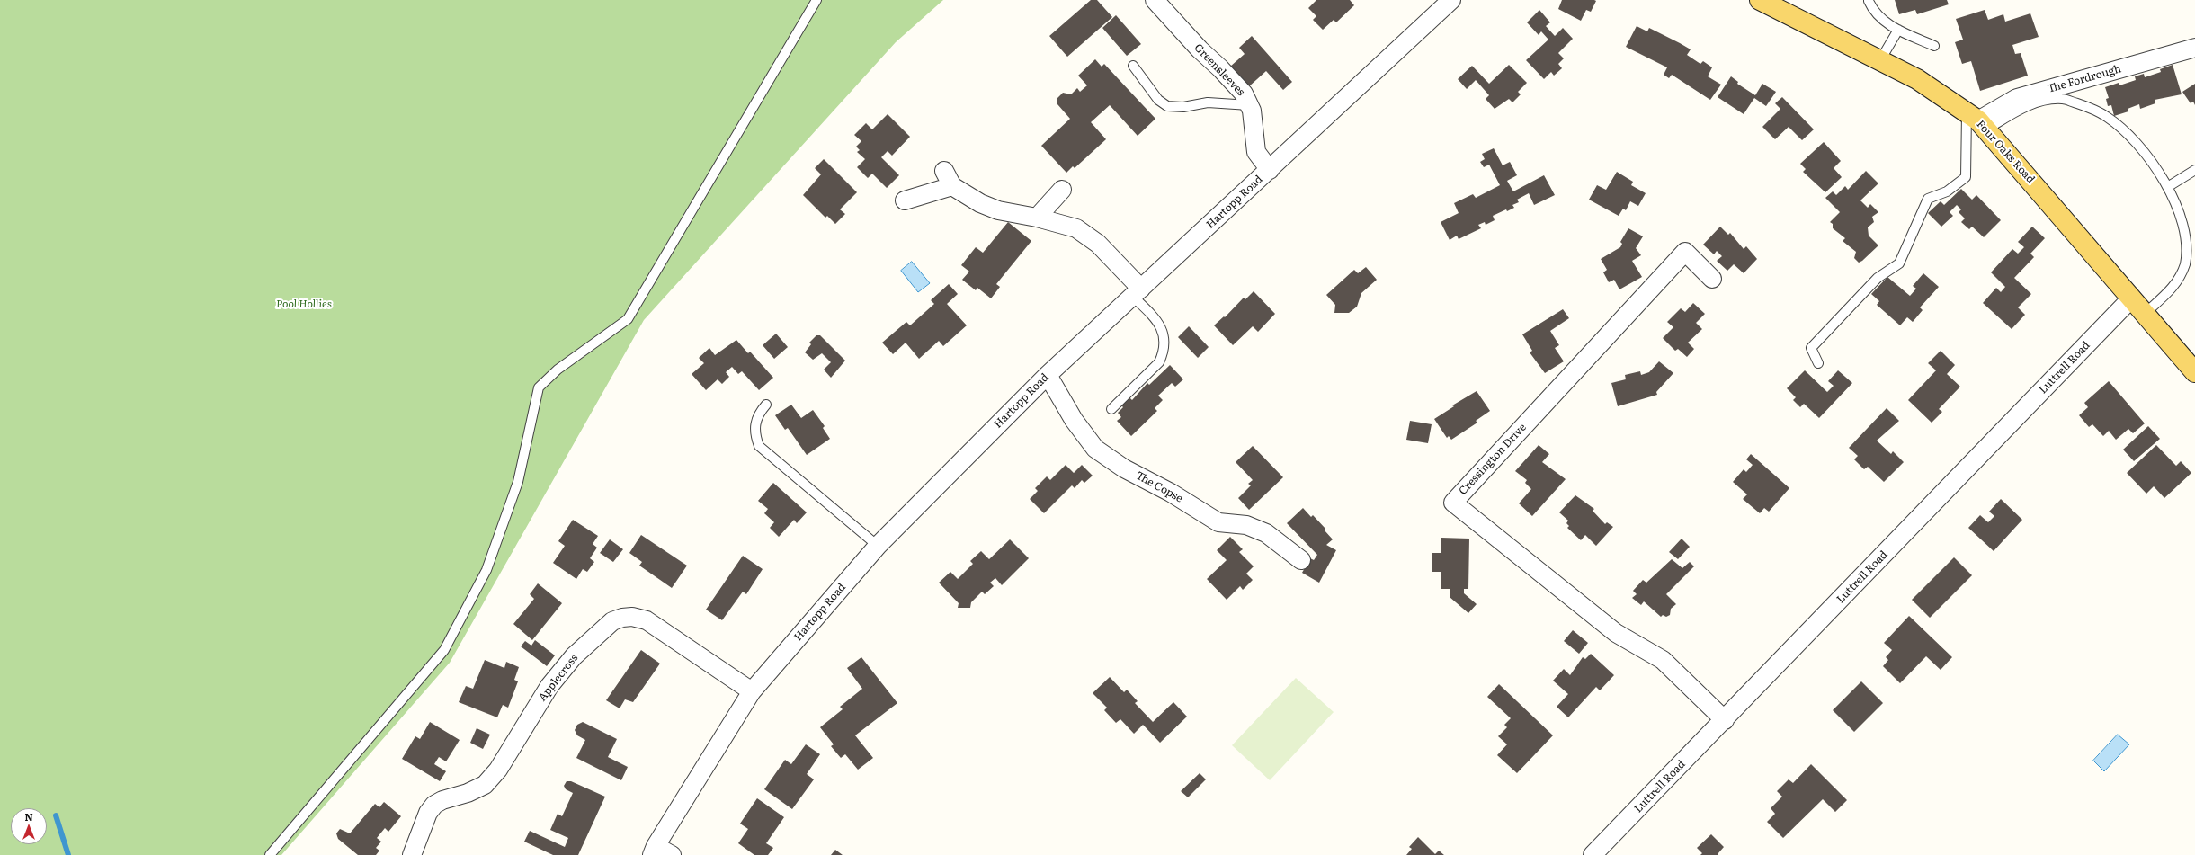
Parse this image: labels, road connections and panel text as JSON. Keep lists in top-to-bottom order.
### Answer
{
  "streets": {
    "main road": ["Four Oaks Road"],
    "street": [
      "Greensleeves",
      "The Fordrough",
      "Hartopp Road",
      "Luttrell Road",
      "Cressington Drive",
      "The Copse",
      "Applecross"
    ]
  },
  "crossings": [
    ["Greensleeves", "Hartopp Road"],
    ["The Fordrough", "Four Oaks Road"],
    ["Four Oaks Road", "Luttrell Road"],
    ["Hartopp Road", "The Copse"],
    ["Hartopp Road", "Applecross"],
    ["Luttrell Road", "Cressington Drive"]
  ],
  "parks": ["Pool Hollies"],
  "north": "top"
}
